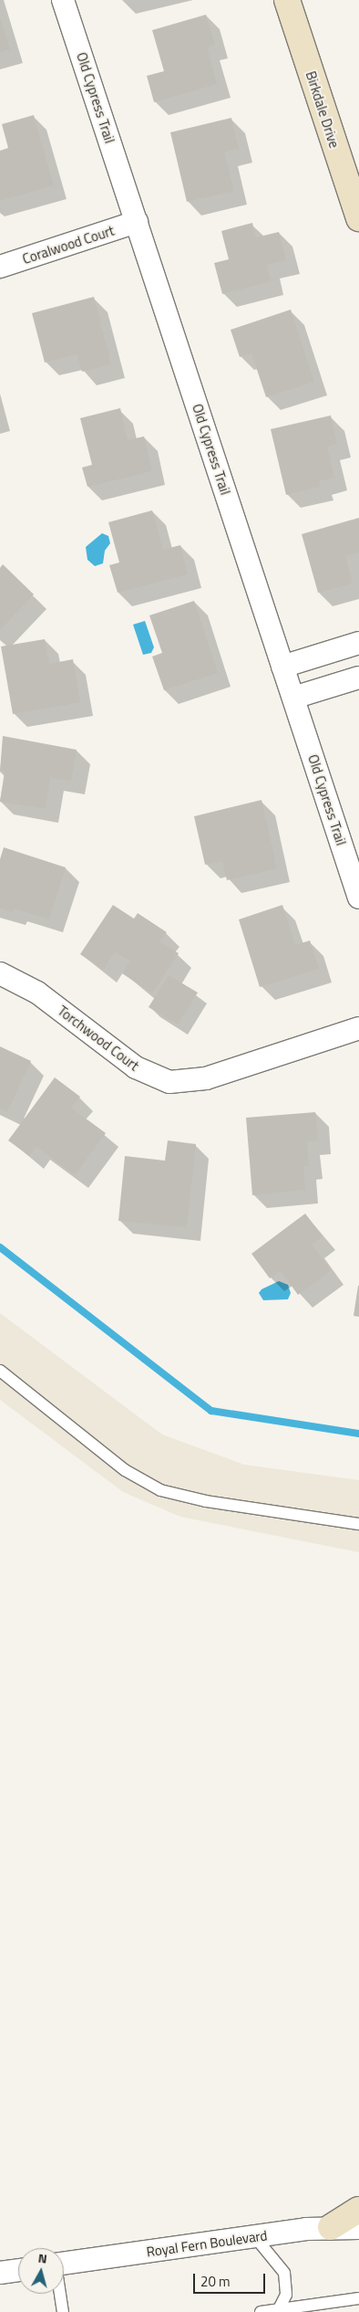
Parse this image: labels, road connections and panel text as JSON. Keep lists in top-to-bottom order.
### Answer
{
  "streets": {
    "street": [
      "Old Cypress Trail",
      "Birkdale Drive",
      "Coralwood Court",
      "Torchwood Court",
      "Royal Fern Boulevard"
    ]
  },
  "crossings": [
    ["Old Cypress Trail", "Coralwood Court"]
  ],
  "scale_bar": "20 m",
  "north": "top"
}
